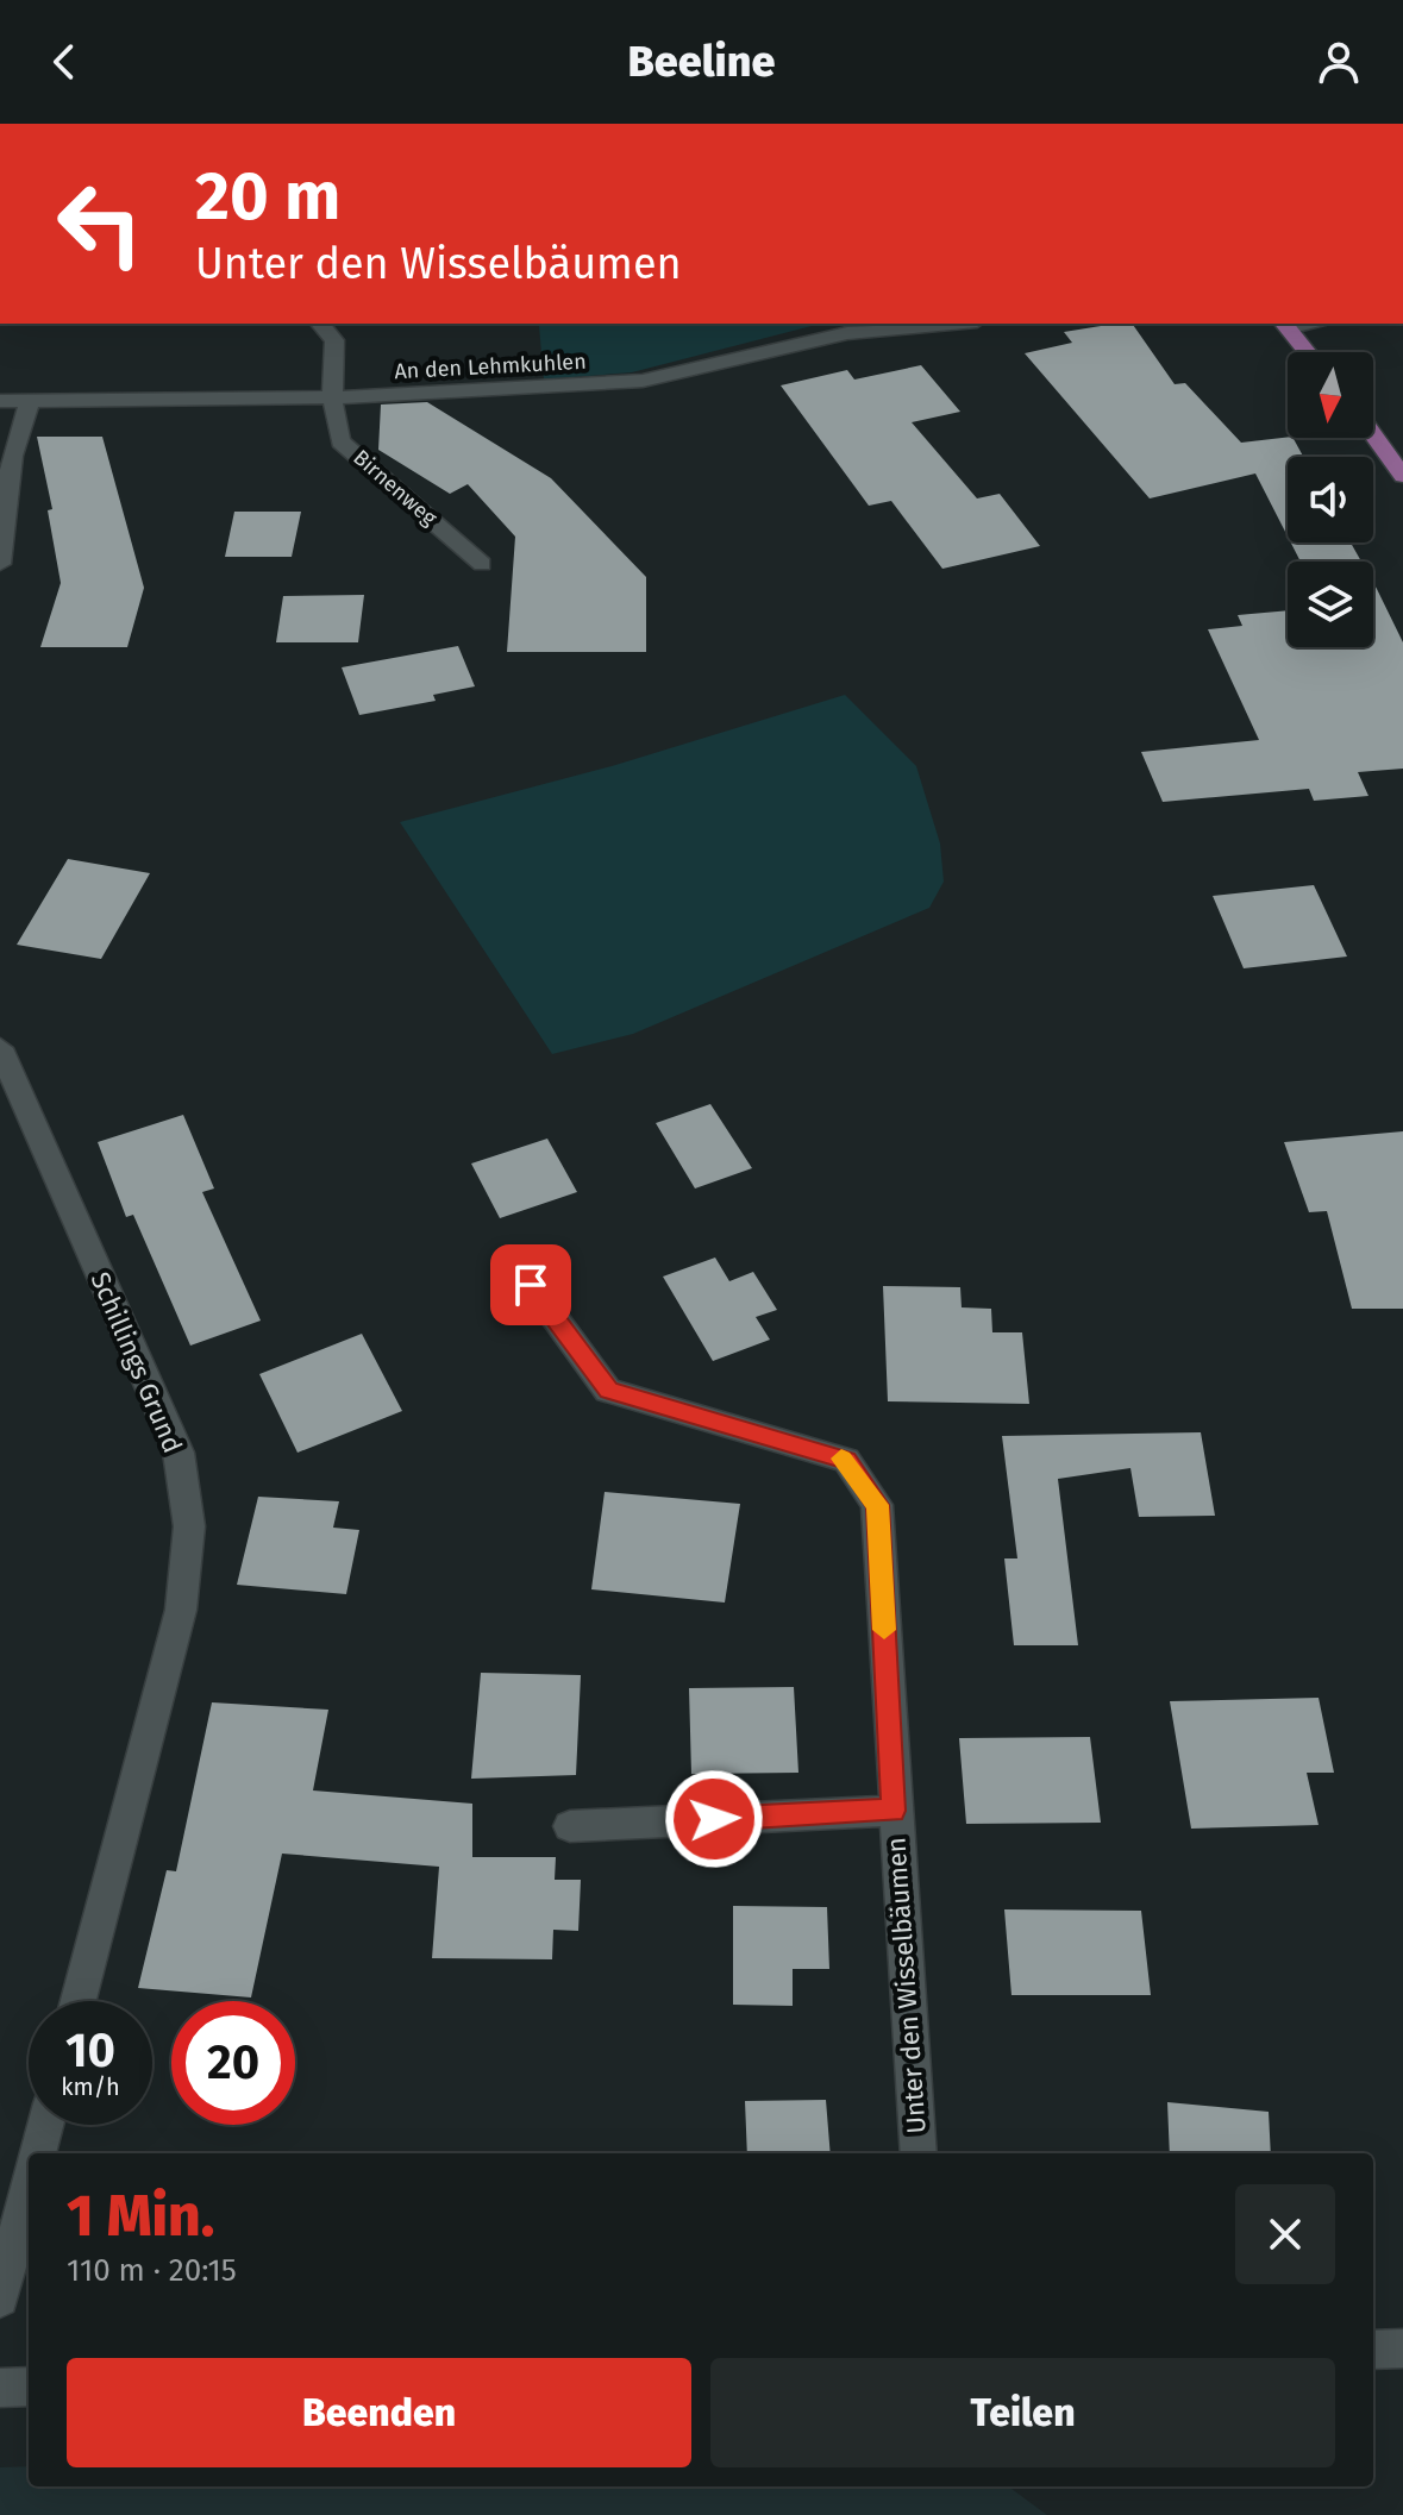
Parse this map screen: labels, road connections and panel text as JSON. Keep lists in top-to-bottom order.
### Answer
{
  "streets": {
    "street": [
      "An den Lehmkuhlen",
      "Birnenweg",
      "Schillings Grund",
      "Unter den Wisselbäumen"
    ]
  },
  "crossings": [
    ["An den Lehmkuhlen", "Birnenweg"]
  ],
  "north": "bottom",
  "page": {
    "header": "Beeline",
    "turn": ["20 m", "Unter den Wisselbäumen"],
    "speed": "10 km/h",
    "limit": "20",
    "heading": ["1 Min.", "110 m · 20:15"],
    "buttons": ["Beenden", "Teilen"]
  }
}
